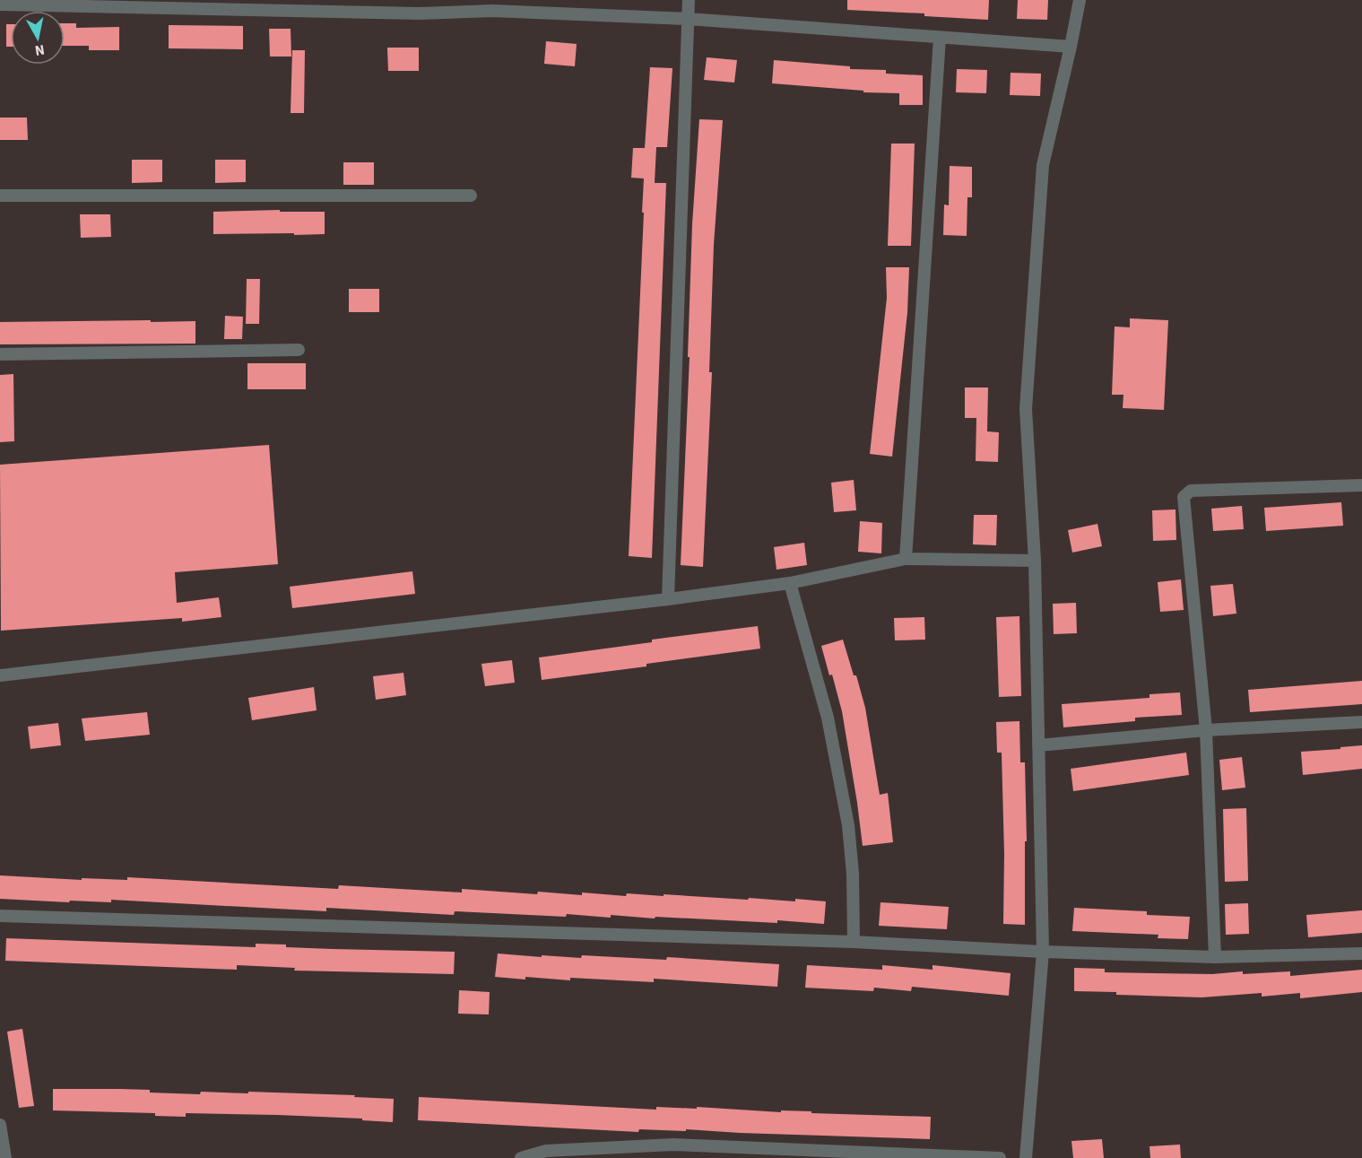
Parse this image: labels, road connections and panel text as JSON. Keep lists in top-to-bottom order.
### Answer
{
  "north": "bottom"
}
